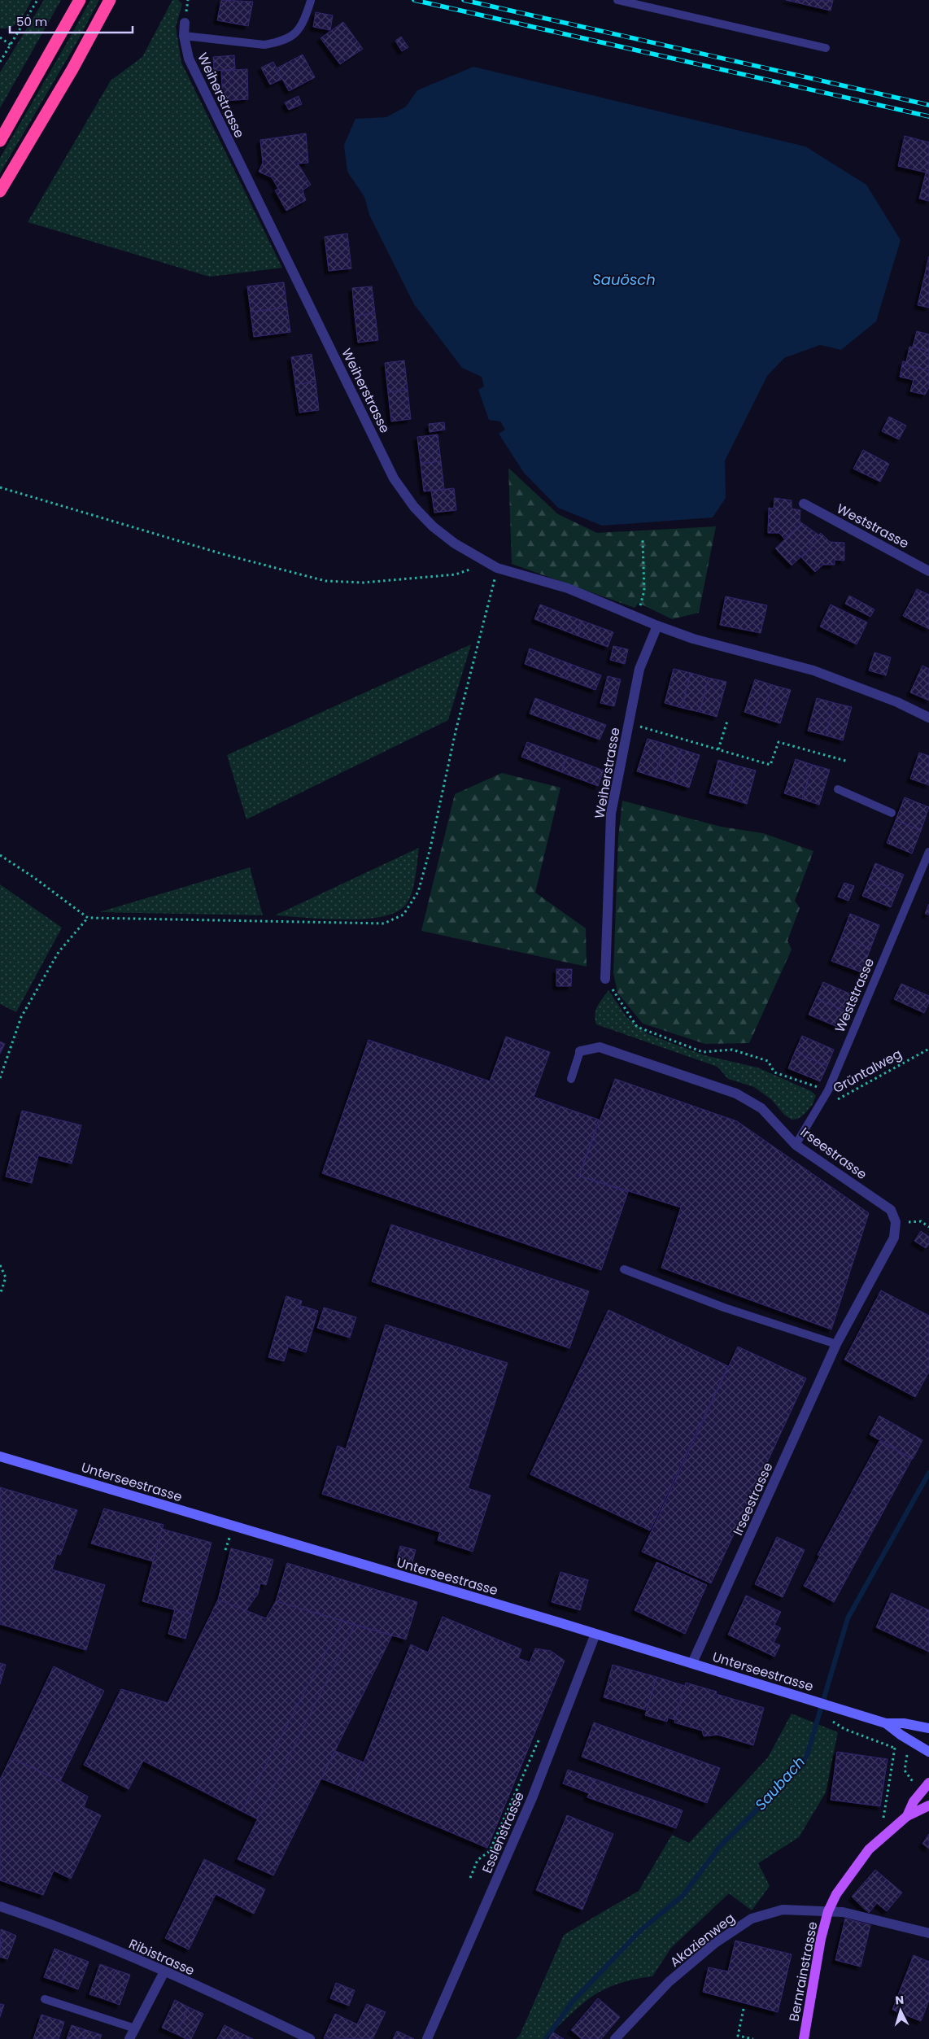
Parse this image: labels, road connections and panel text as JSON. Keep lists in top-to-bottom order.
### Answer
{
  "streets": {
    "main road": ["Bernrainstrasse"],
    "street": [
      "Weiherstrasse",
      "Weststrasse",
      "Irseestrasse",
      "Unterseestrasse",
      "Esslenstrasse",
      "Akazienweg",
      "Ribistrasse"
    ],
    "path": ["Grüntalweg"]
  },
  "crossings": [
    ["Weststrasse", "Irseestrasse"],
    ["Irseestrasse", "Unterseestrasse"],
    ["Unterseestrasse", "Esslenstrasse"],
    ["Akazienweg", "Bernrainstrasse"]
  ],
  "water": ["Sauösch", "Saubach"],
  "scale_bar": "50 m",
  "north": "top"
}
